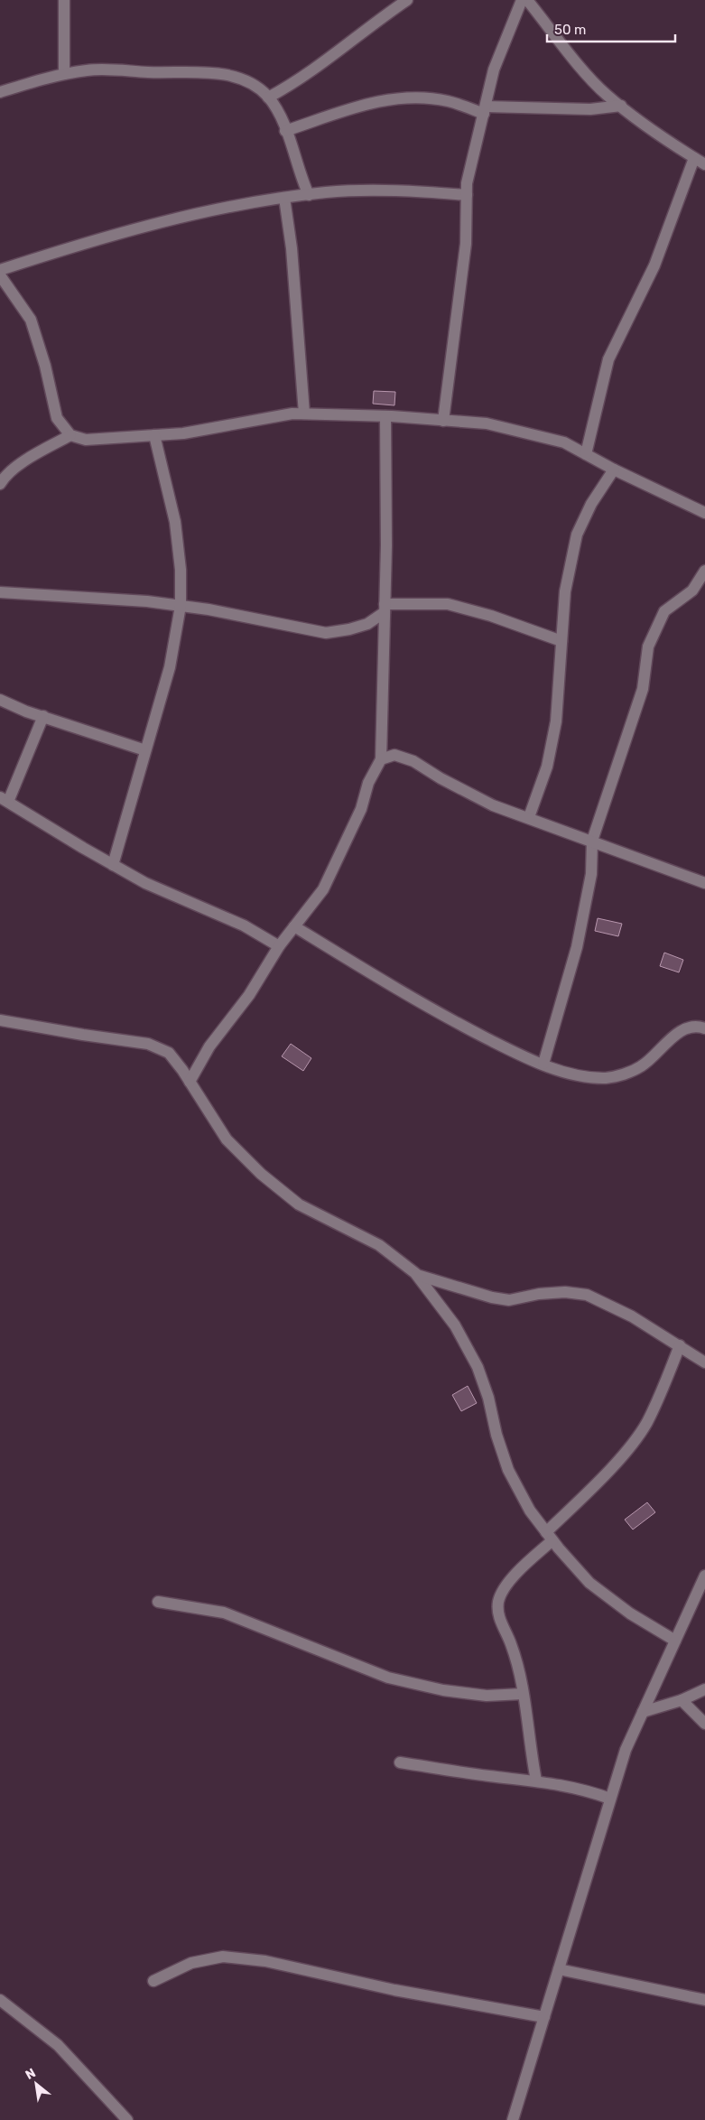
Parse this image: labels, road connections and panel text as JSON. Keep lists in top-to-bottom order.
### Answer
{
  "scale_bar": "50 m",
  "north": "top left"
}
